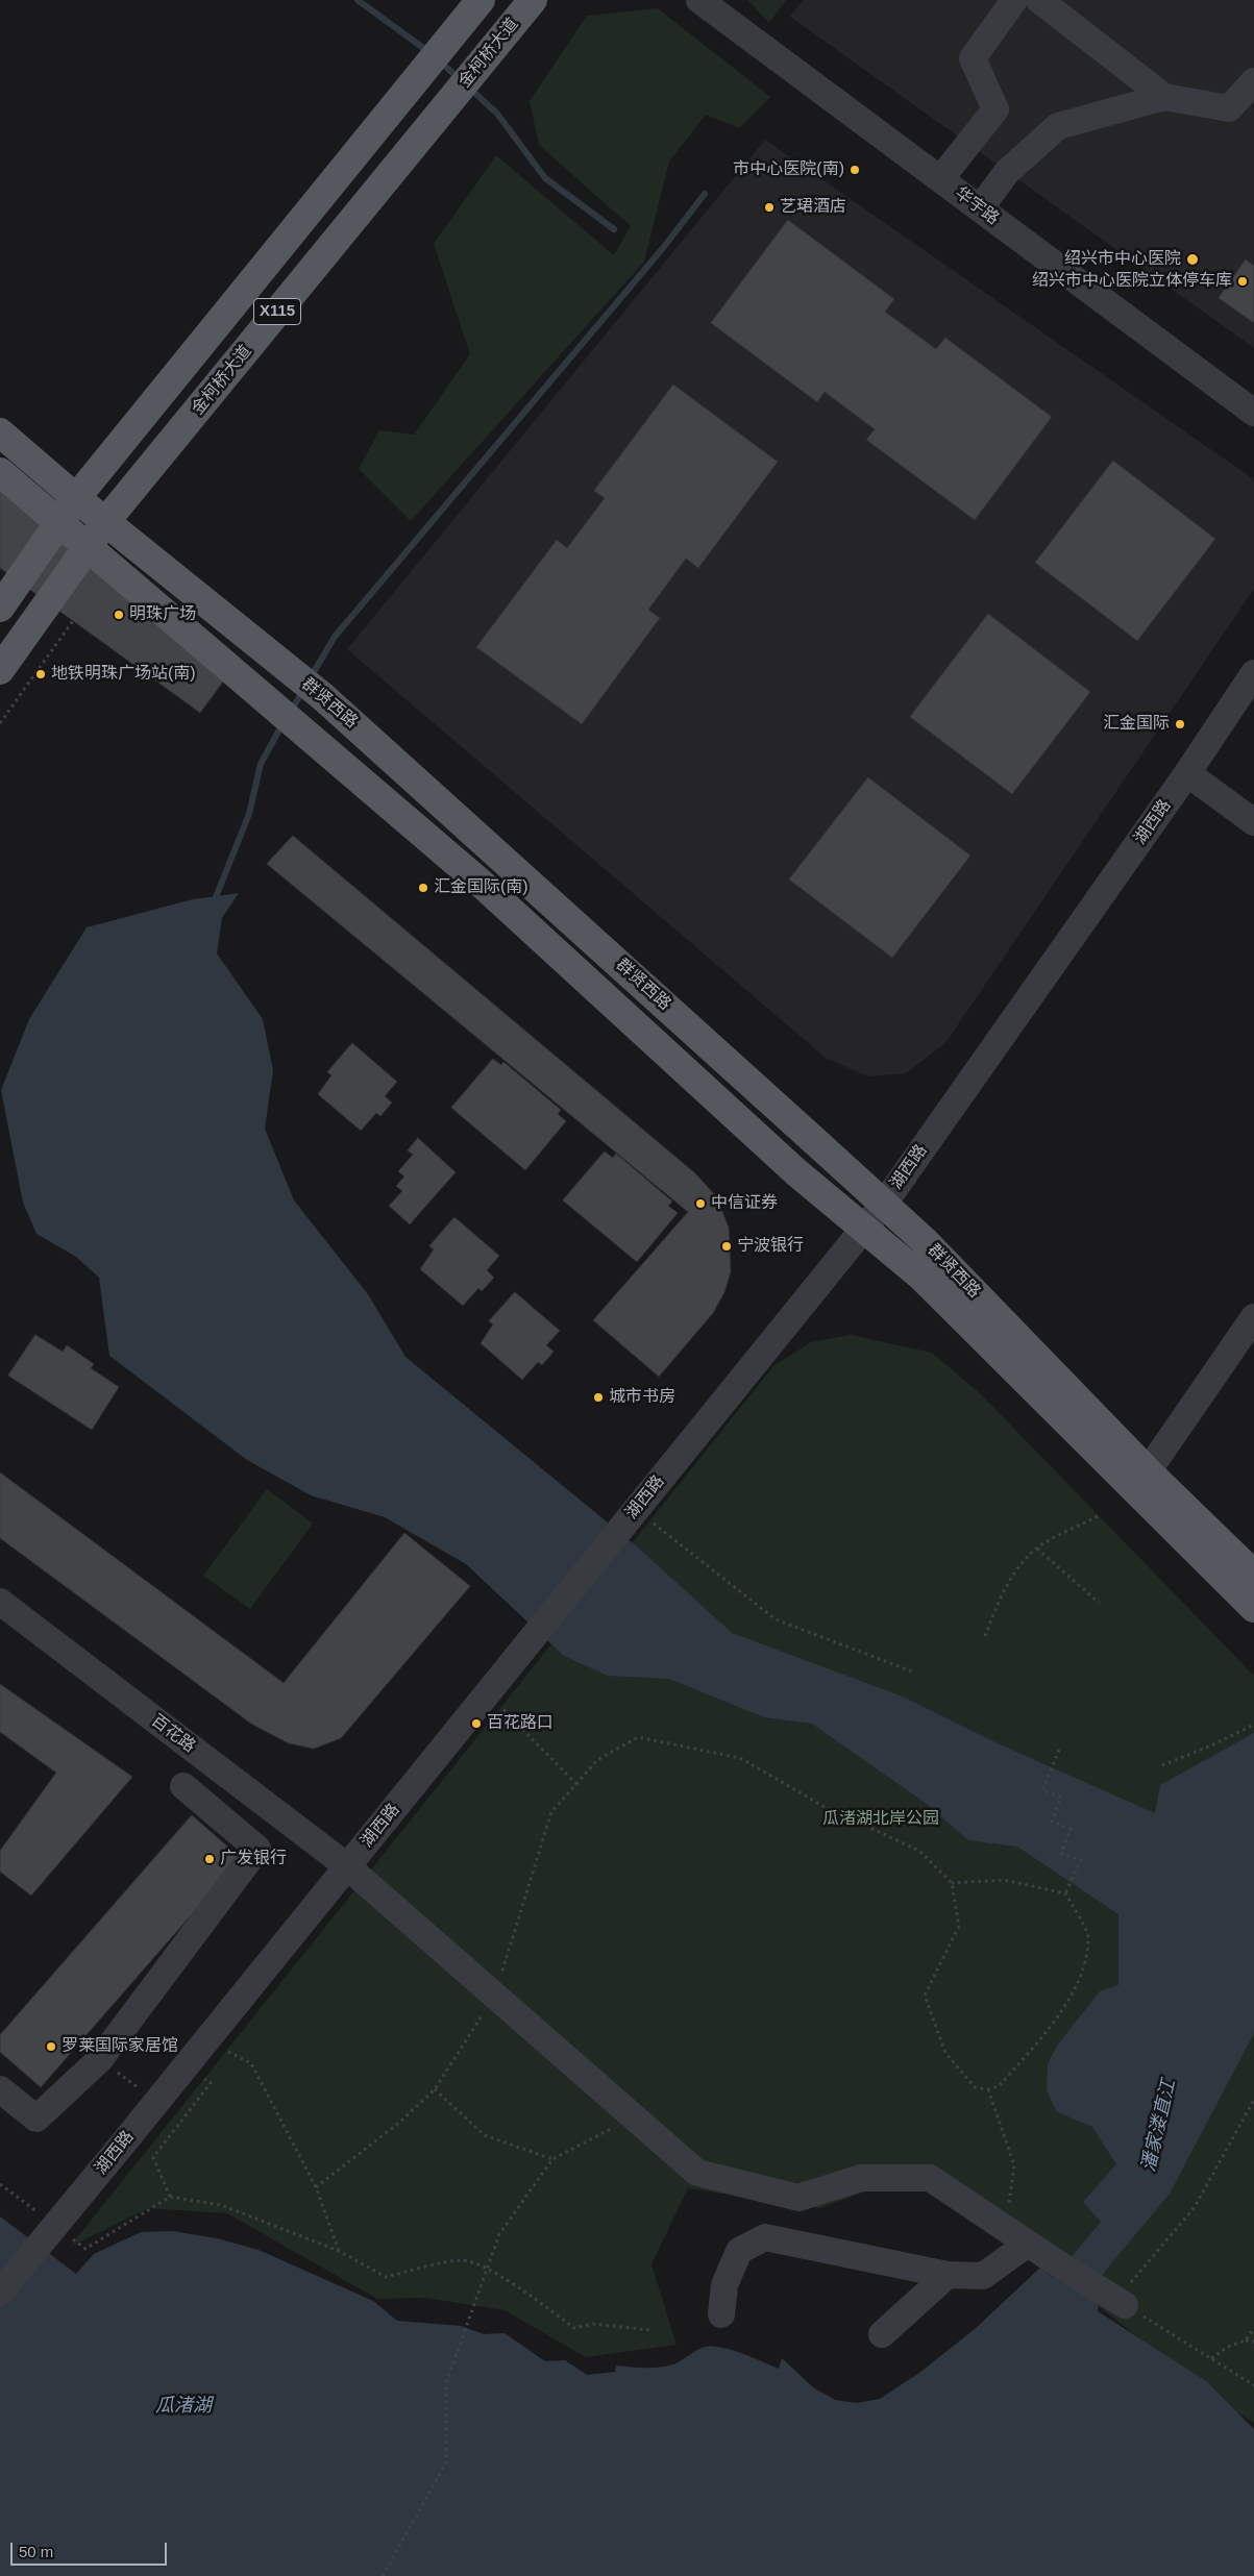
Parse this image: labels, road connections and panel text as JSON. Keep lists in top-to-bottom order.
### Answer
{
  "streets": {
    "main road": ["金柯桥大道", "X115", "群贤西路"],
    "street": ["华宇路", "湖西路", "百花路"]
  },
  "crossings": [
    ["金柯桥大道", "群贤西路"],
    ["X115", "群贤西路"],
    ["群贤西路", "湖西路"],
    ["湖西路", "百花路"]
  ],
  "water": ["潘家溇直江", "瓜渚湖"],
  "parks": ["瓜渚湖北岸公园"],
  "places": [
    "市中心医院(南)",
    "艺珺酒店",
    "绍兴市中心医院",
    "绍兴市中心医院立体停车库",
    "明珠广场",
    "地铁明珠广场站(南)",
    "汇金国际",
    "汇金国际(南)",
    "中信证券",
    "宁波银行",
    "城市书房",
    "百花路口",
    "广发银行",
    "罗莱国际家居馆"
  ],
  "scale_bar": "50 m"
}
